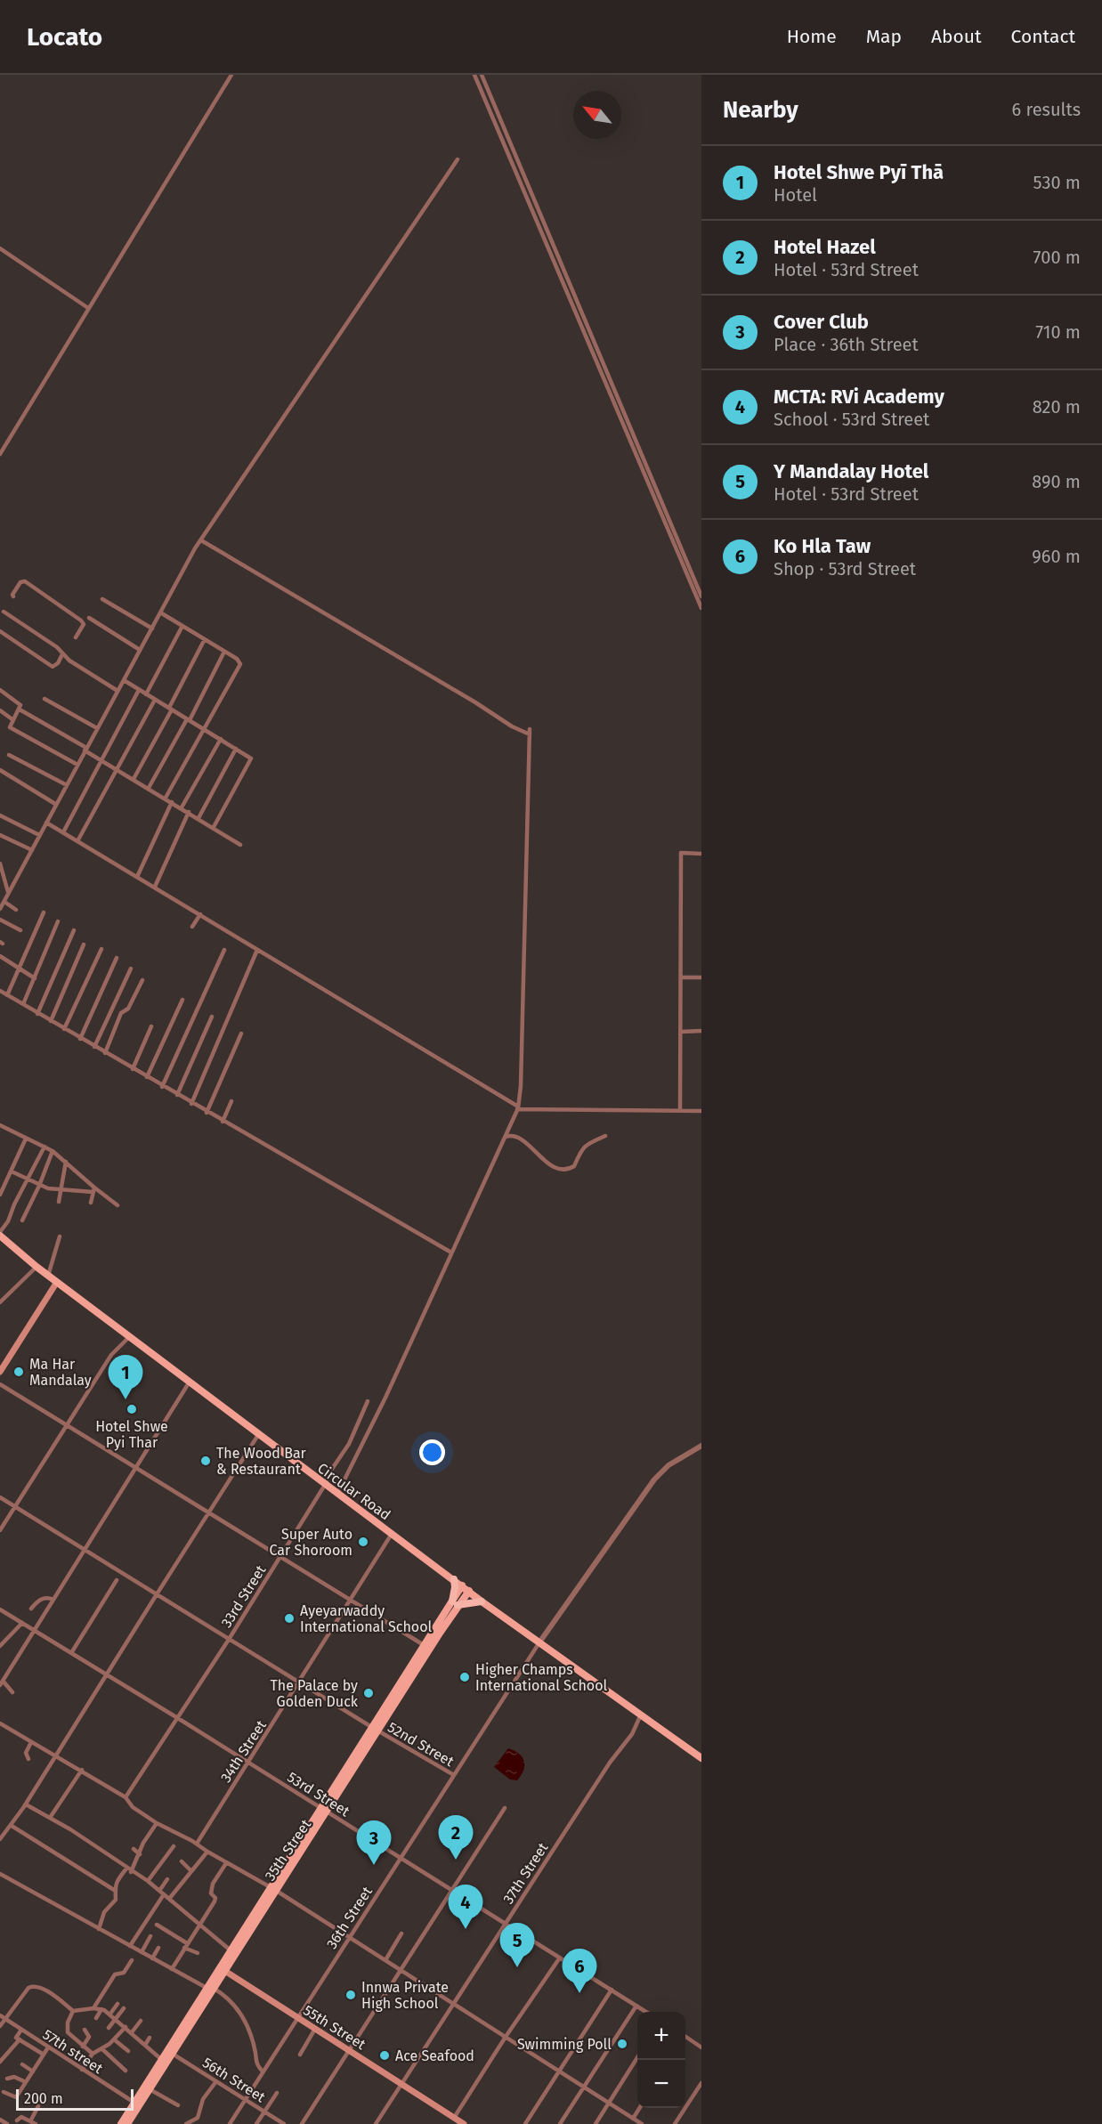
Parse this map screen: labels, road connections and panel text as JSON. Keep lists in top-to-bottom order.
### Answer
{
  "streets": {
    "main road": ["Circular Road", "35th Street", "55th Street"],
    "street": [
      "33rd Street",
      "52nd Street",
      "34th Street",
      "53rd Street",
      "37th Street",
      "36th Street",
      "57th street",
      "56th Street"
    ]
  },
  "crossings": [
    ["Circular Road", "33rd Street"],
    ["Circular Road", "34th Street"],
    ["Circular Road", "35th Street"],
    ["Circular Road", "37th Street"],
    ["Circular Road", "36th Street"],
    ["33rd Street", "52nd Street"],
    ["33rd Street", "53rd Street"],
    ["52nd Street", "34th Street"],
    ["52nd Street", "35th Street"],
    ["52nd Street", "36th Street"],
    ["34th Street", "53rd Street"],
    ["53rd Street", "35th Street"],
    ["53rd Street", "37th Street"],
    ["53rd Street", "36th Street"],
    ["35th Street", "55th Street"],
    ["35th Street", "57th street"],
    ["35th Street", "56th Street"],
    ["37th Street", "55th Street"],
    ["36th Street", "55th Street"],
    ["36th Street", "56th Street"]
  ],
  "places": [
    "Ma Har Mandalay",
    "Hotel Shwe Pyi Thar",
    "The Wood Bar & Restaurant",
    "Super Auto Car Shoroom",
    "Ayeyarwaddy International School",
    "Higher Champs International School",
    "The Palace by Golden Duck",
    "Innwa Private High School",
    "Swimming Poll",
    "Ace Seafood"
  ],
  "scale_bar": "200 m",
  "north": "top left",
  "page": {
    "header": "Locato",
    "nav": [
      "Home",
      "Map",
      "About",
      "Contact"
    ],
    "heading": ["Nearby", "6 results"],
    "list": [
      {
        "mark": "1",
        "name": "Hotel Shwe Pyī Thā",
        "note": "Hotel",
        "value": "530 m"
      },
      {
        "mark": "2",
        "name": "Hotel Hazel",
        "note": "Hotel · 53rd Street",
        "value": "700 m"
      },
      {
        "mark": "3",
        "name": "Cover Club",
        "note": "Place · 36th Street",
        "value": "710 m"
      },
      {
        "mark": "4",
        "name": "MCTA: RVi Academy",
        "note": "School · 53rd Street",
        "value": "820 m"
      },
      {
        "mark": "5",
        "name": "Y Mandalay Hotel",
        "note": "Hotel · 53rd Street",
        "value": "890 m"
      },
      {
        "mark": "6",
        "name": "Ko Hla Taw",
        "note": "Shop · 53rd Street",
        "value": "960 m"
      }
    ],
    "pins": [
      "1",
      "2",
      "3",
      "4",
      "5",
      "6"
    ],
    "map_buttons": ["+", "−"],
    "scale": "200 m"
  }
}
